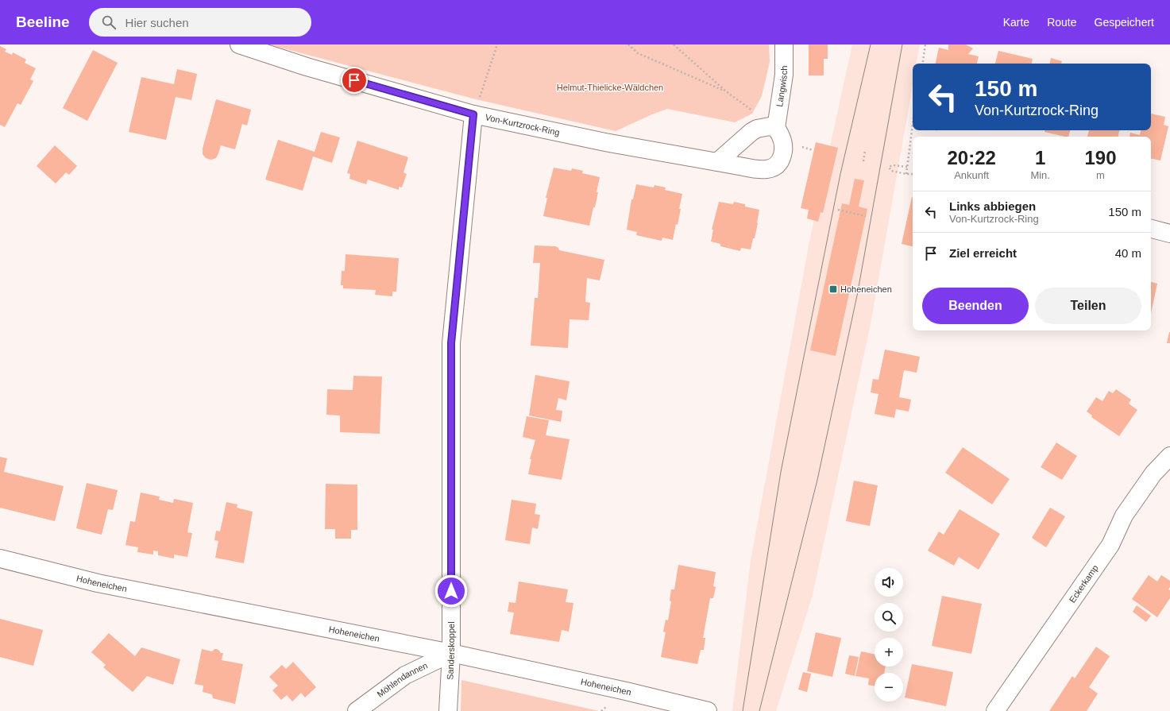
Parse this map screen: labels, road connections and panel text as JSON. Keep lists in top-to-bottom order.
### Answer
{
  "streets": {
    "street": [
      "Langwisch",
      "Von-Kurtzrock-Ring",
      "Hoheneichen",
      "Eckerkamp",
      "Sanderskoppel",
      "Möhlendannen"
    ]
  },
  "crossings": [
    ["Langwisch", "Von-Kurtzrock-Ring"],
    ["Von-Kurtzrock-Ring", "Sanderskoppel"],
    ["Hoheneichen", "Sanderskoppel"],
    ["Hoheneichen", "Möhlendannen"],
    ["Sanderskoppel", "Möhlendannen"]
  ],
  "parks": ["Helmut-Thielicke-Wäldchen"],
  "places": {
    "transit": ["Hoheneichen"]
  },
  "page": {
    "header": "Beeline",
    "search": "Hier suchen",
    "nav": ["Karte", "Route", "Gespeichert"],
    "turn": ["150 m", "Von-Kurtzrock-Ring"],
    "eta": [
      "20:22",
      "Ankunft",
      "1",
      "Min.",
      "190",
      "m"
    ],
    "list": [
      {
        "name": "Links abbiegen",
        "note": "Von-Kurtzrock-Ring",
        "value": "150 m"
      },
      {
        "name": "Ziel erreicht",
        "value": "40 m"
      }
    ],
    "buttons": ["Beenden", "Teilen"],
    "map_buttons": ["+", "−"]
  }
}
